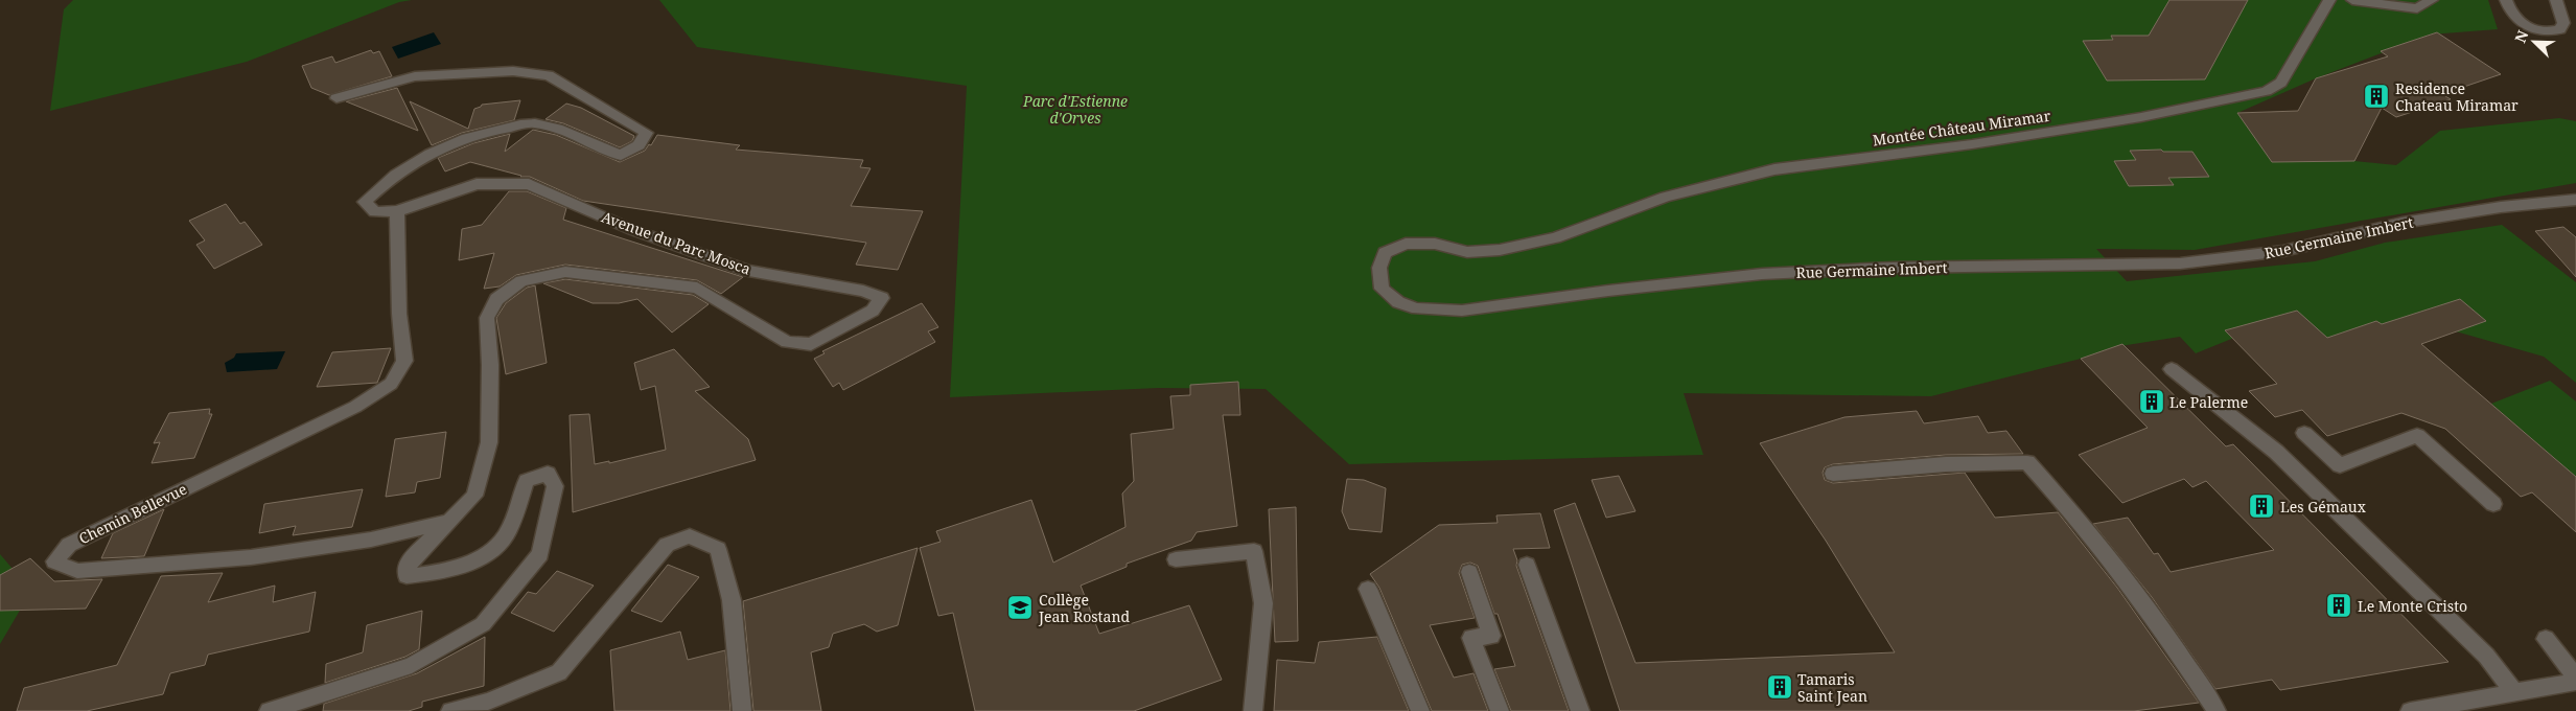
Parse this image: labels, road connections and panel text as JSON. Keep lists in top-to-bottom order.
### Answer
{
  "streets": {
    "street": [
      "Montée Château Miramar",
      "Rue Germaine Imbert",
      "Avenue du Parc Mosca",
      "Chemin Bellevue"
    ]
  },
  "crossings": [
    ["Montée Château Miramar", "Rue Germaine Imbert"],
    ["Avenue du Parc Mosca", "Chemin Bellevue"]
  ],
  "parks": ["Parc d'Estienne d'Orves"],
  "places": {
    "building": [
      "Residence Chateau Miramar",
      "Le Palerme",
      "Les Gémaux",
      "Le Monte Cristo",
      "Tamaris Saint Jean"
    ],
    "school or university": ["Collège Jean Rostand"]
  },
  "north": "top left"
}
